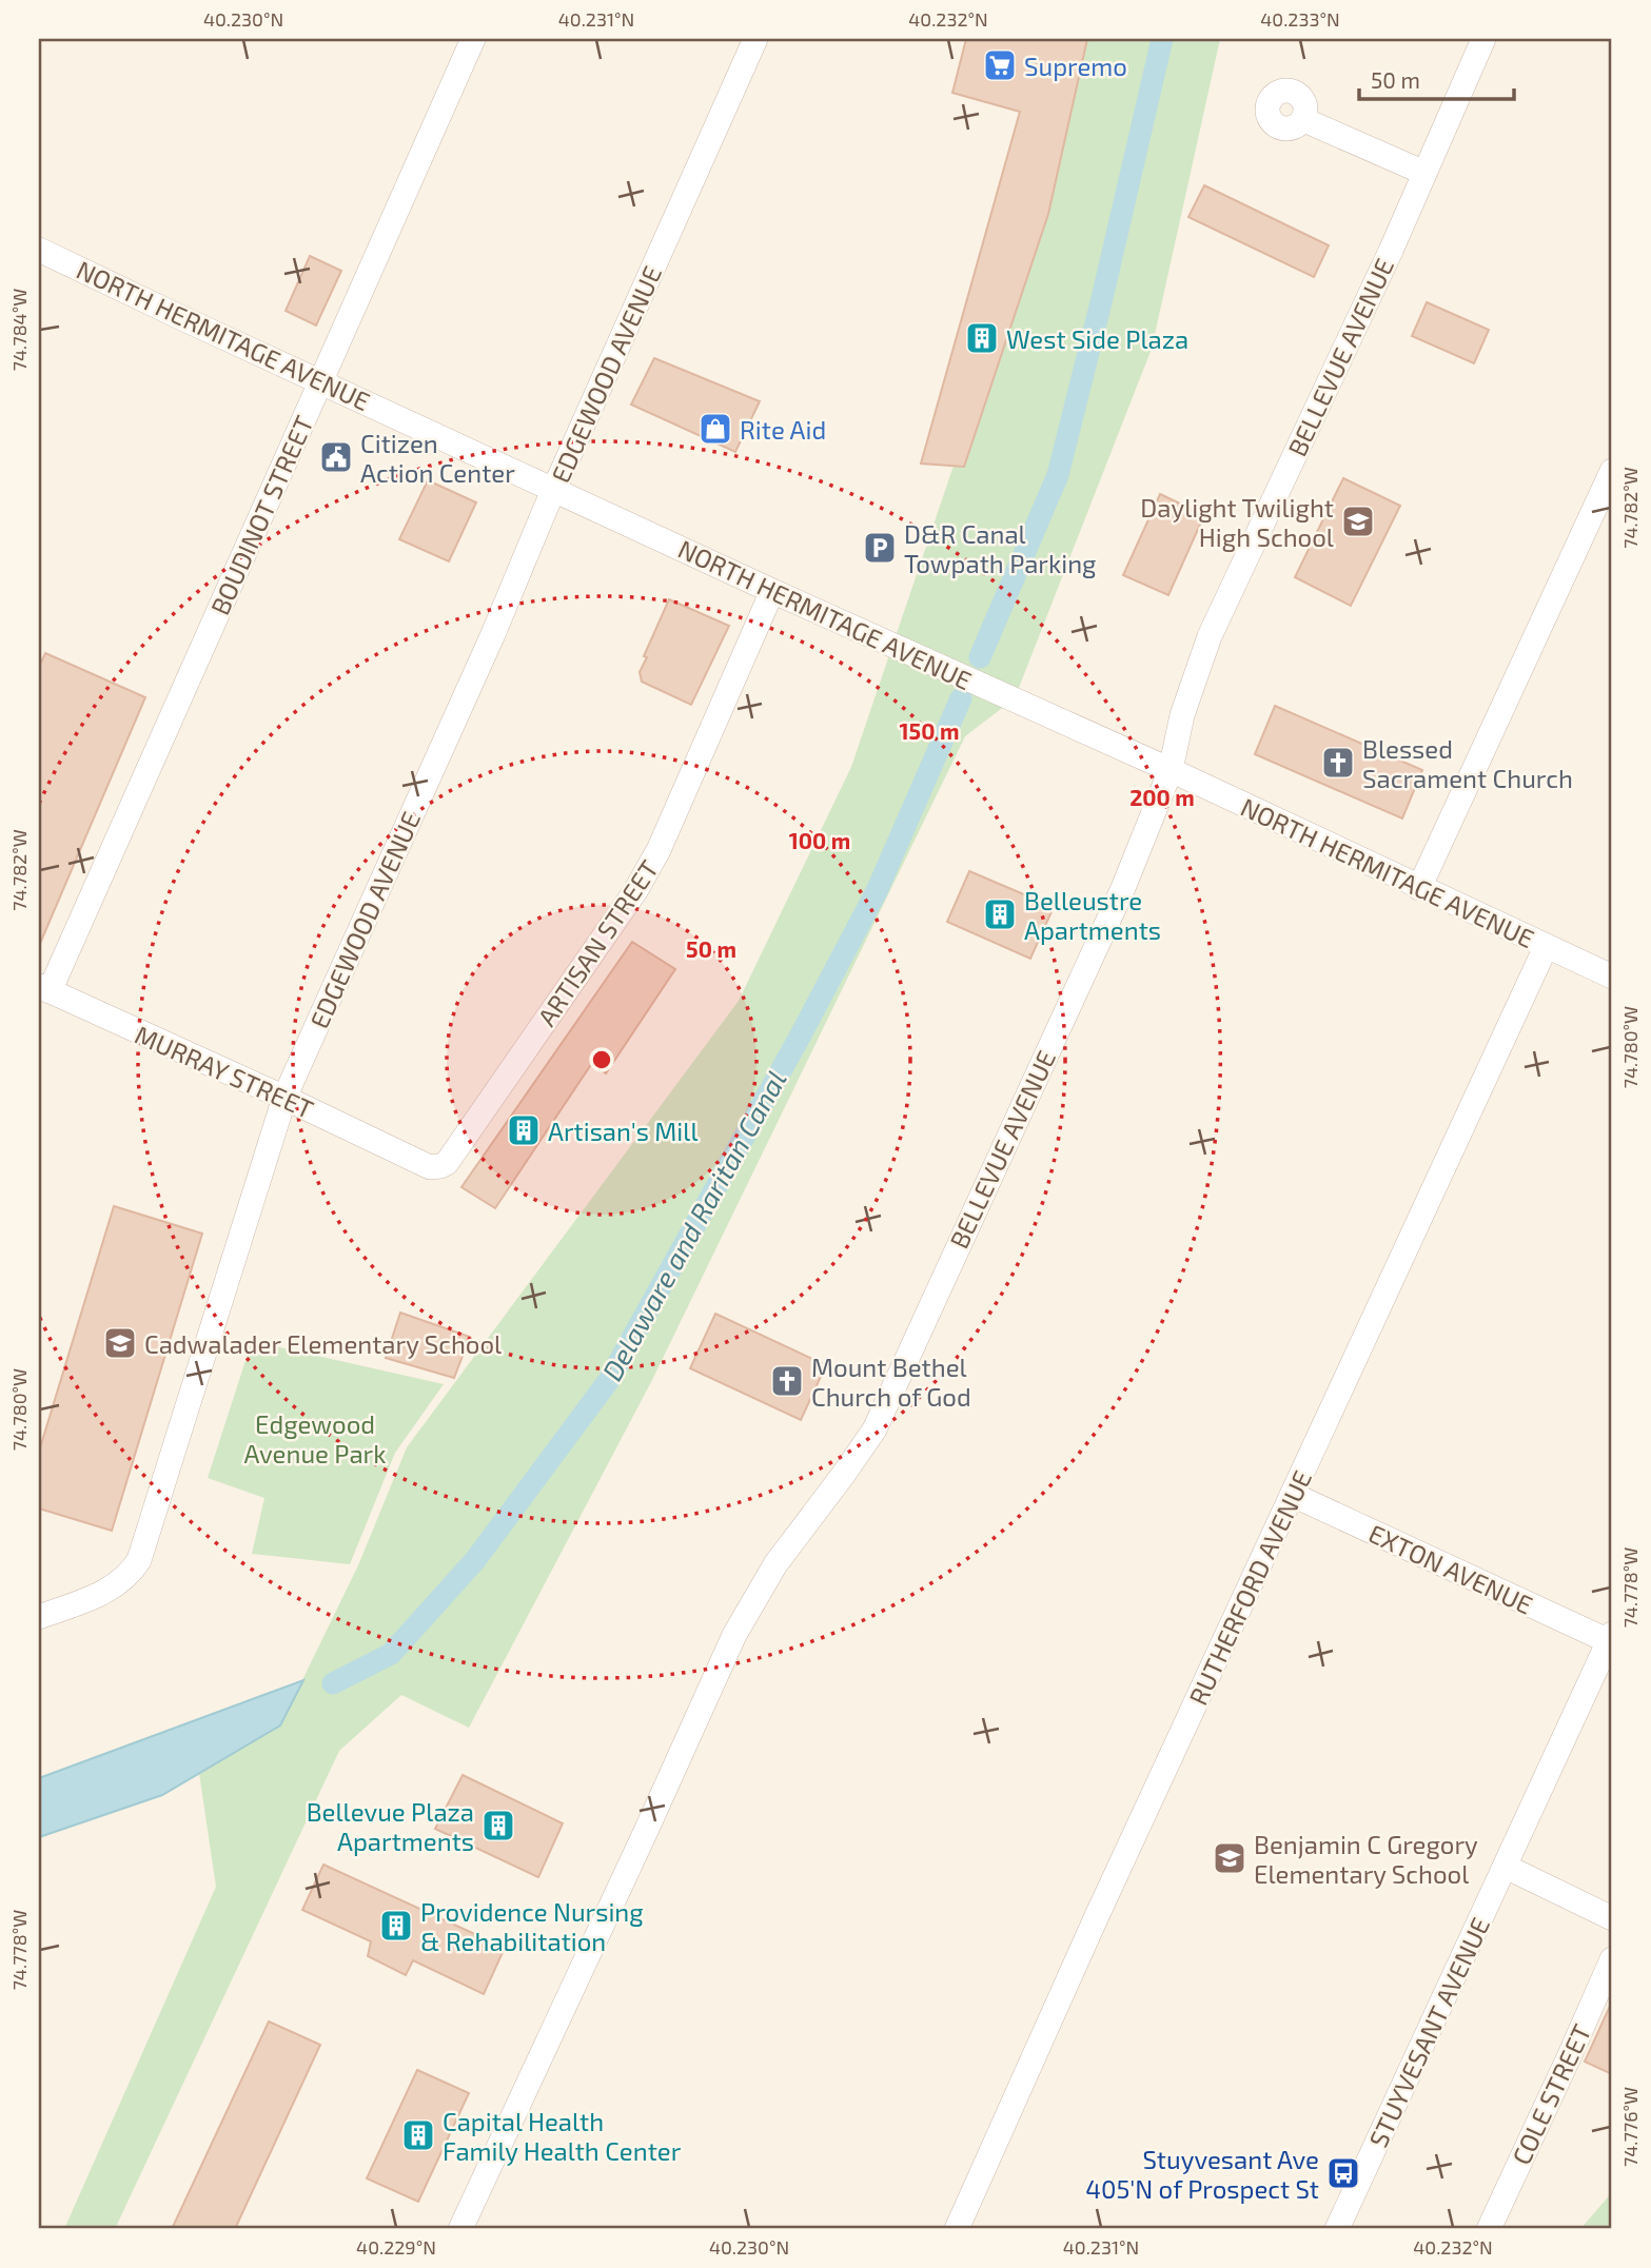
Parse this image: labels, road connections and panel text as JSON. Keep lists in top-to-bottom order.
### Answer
{
  "streets": {
    "street": [
      "NORTH HERMITAGE AVENUE",
      "BELLEVUE AVENUE",
      "EDGEWOOD AVENUE",
      "BOUDINOT STREET",
      "ARTISAN STREET",
      "MURRAY STREET",
      "EXTON AVENUE",
      "RUTHERFORD AVENUE",
      "STUYVESANT AVENUE",
      "COLE STREET"
    ]
  },
  "crossings": [
    ["NORTH HERMITAGE AVENUE", "BELLEVUE AVENUE"],
    ["NORTH HERMITAGE AVENUE", "EDGEWOOD AVENUE"],
    ["NORTH HERMITAGE AVENUE", "BOUDINOT STREET"],
    ["NORTH HERMITAGE AVENUE", "ARTISAN STREET"],
    ["NORTH HERMITAGE AVENUE", "RUTHERFORD AVENUE"],
    ["EDGEWOOD AVENUE", "MURRAY STREET"],
    ["BOUDINOT STREET", "MURRAY STREET"],
    ["ARTISAN STREET", "MURRAY STREET"],
    ["EXTON AVENUE", "RUTHERFORD AVENUE"],
    ["EXTON AVENUE", "STUYVESANT AVENUE"]
  ],
  "water": ["Delaware and Raritan Canal"],
  "parks": ["Edgewood Avenue Park"],
  "places": {
    "supermarket": ["Supremo"],
    "building": [
      "West Side Plaza",
      "Belleustre Apartments",
      "Artisan's Mill",
      "Bellevue Plaza Apartments",
      "Providence Nursing & Rehabilitation",
      "Capital Health Family Health Center"
    ],
    "shop": ["Rite Aid"],
    "public building": ["Citizen Action Center"],
    "school or university": ["Daylight Twilight High School", "Cadwalader Elementary School", "Benjamin C Gregory Elementary School"],
    "parking": ["D&R Canal Towpath Parking"],
    "church": ["Blessed Sacrament Church", "Mount Bethel Church of God"],
    "bus stop": ["Stuyvesant Ave 405'N of Prospect St"]
  },
  "scale_bar": "50 m",
  "coordinates": [
    "40.230°N",
    "40.231°N",
    "40.232°N",
    "40.233°N",
    "74.784°W",
    "74.782°W",
    "74.780°W",
    "74.778°W",
    "74.776°W",
    "40.229°N"
  ],
  "rings": [
    "150 m",
    "200 m",
    "100 m",
    "50 m"
  ]
}
